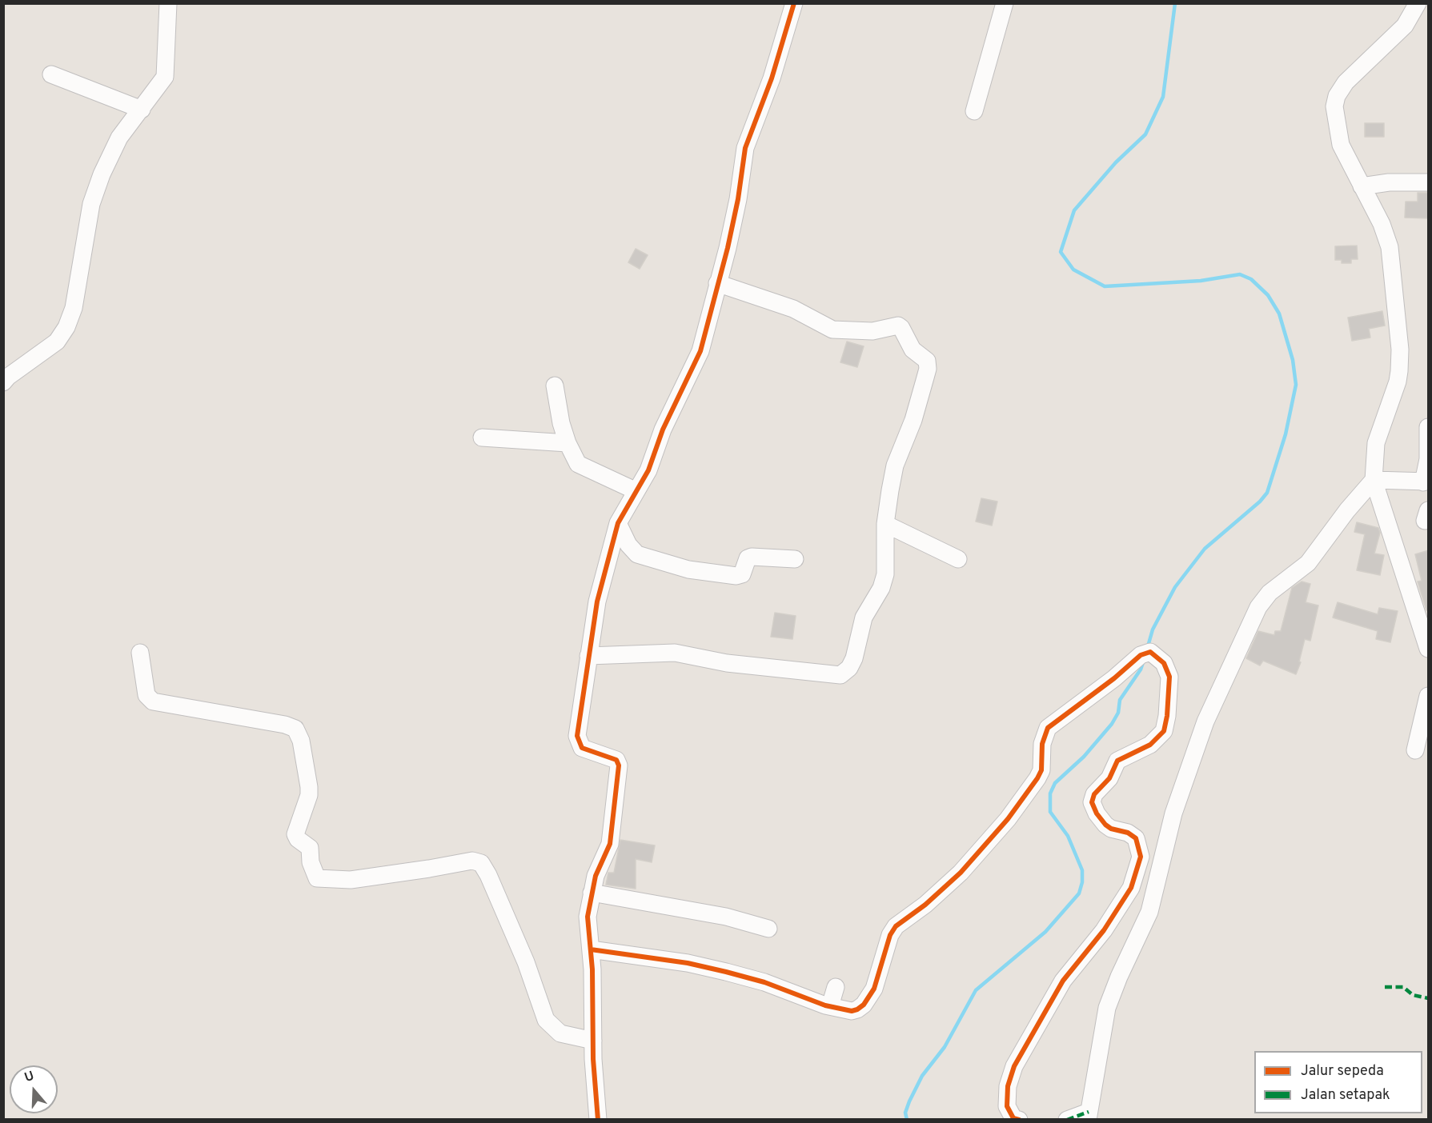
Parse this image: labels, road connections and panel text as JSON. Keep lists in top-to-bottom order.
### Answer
{
  "legend": ["Jalur sepeda", "Jalan setapak"],
  "north": "top"
}
